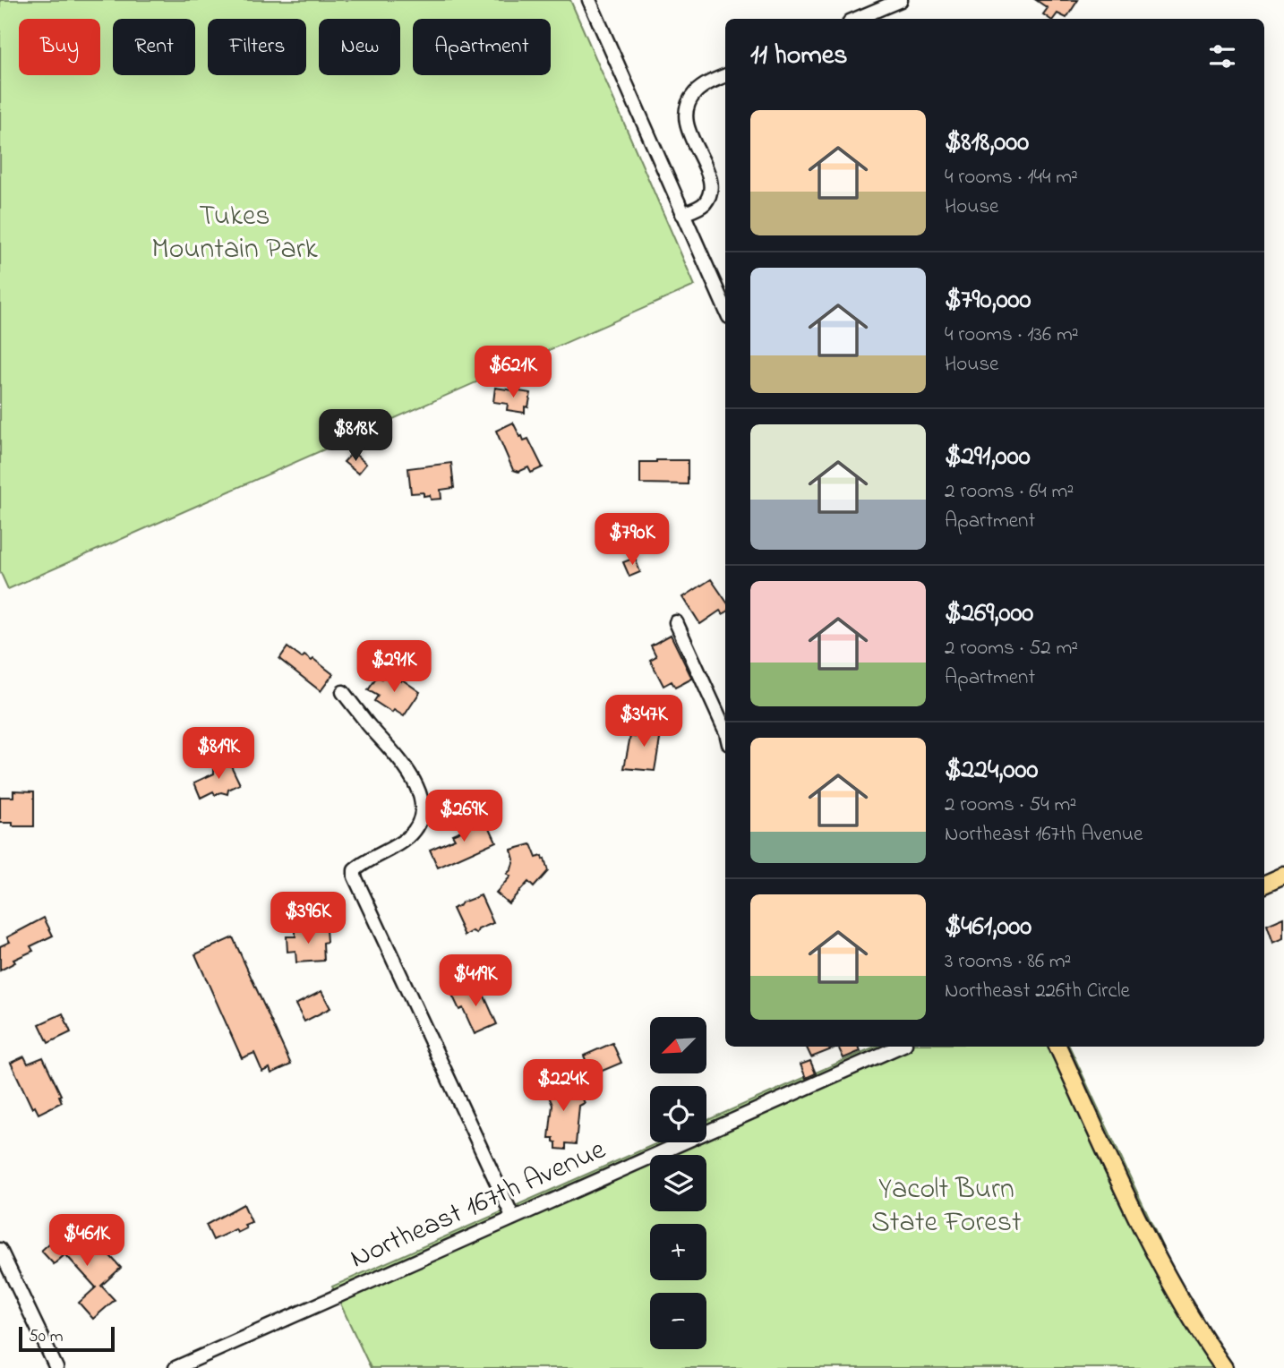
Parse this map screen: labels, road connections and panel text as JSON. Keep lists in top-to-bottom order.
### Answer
{
  "streets": {
    "street": ["Northeast 167th Avenue"]
  },
  "parks": ["Tukes Mountain Park", "Yacolt Burn State Forest"],
  "scale_bar": "50 m",
  "north": "bottom left",
  "page": {
    "chip": [
      "Buy",
      "Rent",
      "Filters",
      "New",
      "Apartment"
    ],
    "heading": "11 homes",
    "list": [
      {
        "name": "$818,000",
        "note": "4 rooms · 144 m² · House"
      },
      {
        "name": "$790,000",
        "note": "4 rooms · 136 m² · House"
      },
      {
        "name": "$291,000",
        "note": "2 rooms · 64 m² · Apartment"
      },
      {
        "name": "$269,000",
        "note": "2 rooms · 52 m² · Apartment"
      },
      {
        "name": "$224,000",
        "note": "2 rooms · 54 m² · Northeast 167th Avenue"
      },
      {
        "name": "$461,000",
        "note": "3 rooms · 86 m² · Northeast 226th Circle"
      }
    ],
    "price": [
      "$621K",
      "$818K",
      "$790K",
      "$291K",
      "$347K",
      "$819K",
      "$269K",
      "$396K",
      "$419K",
      "$224K",
      "$461K"
    ],
    "map_buttons": ["+", "−"],
    "scale": "50 m"
  }
}
